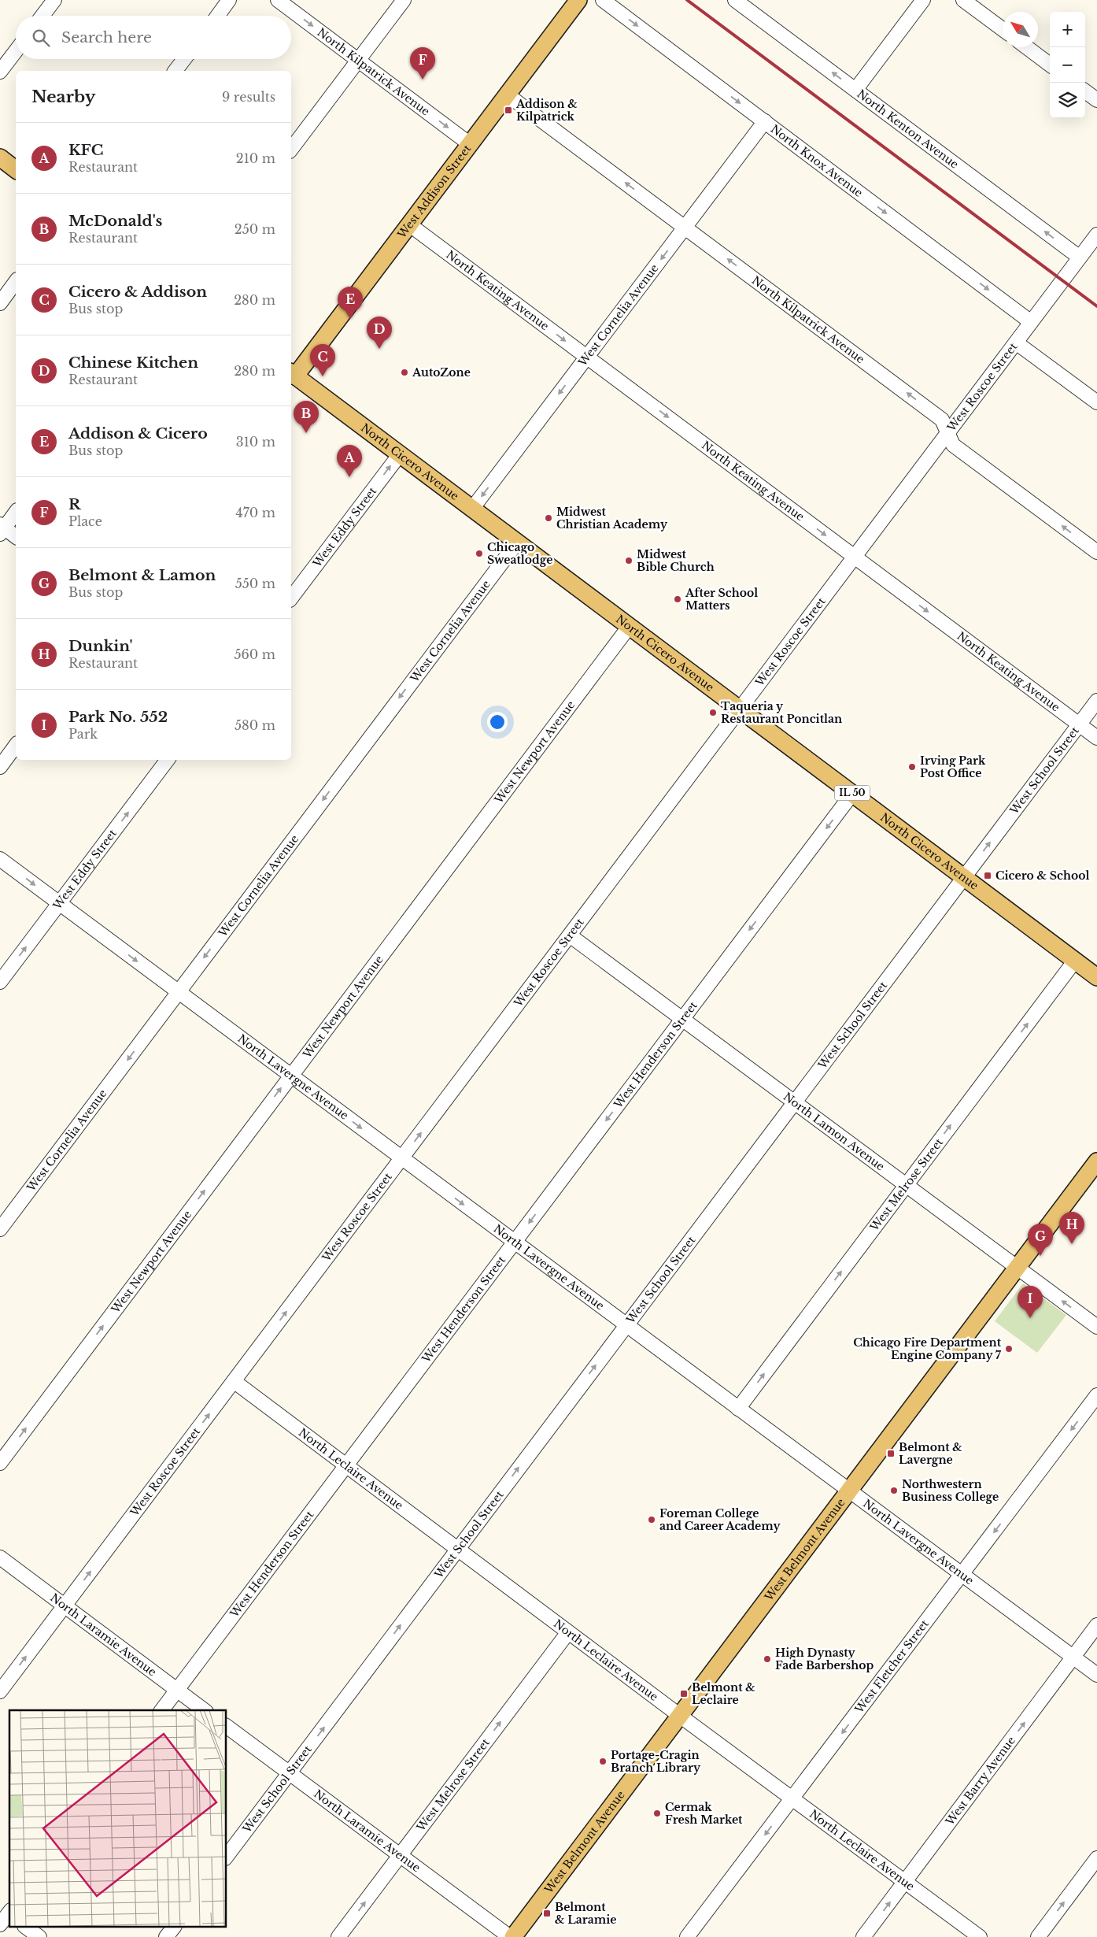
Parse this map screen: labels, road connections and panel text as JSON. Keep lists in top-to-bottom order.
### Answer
{
  "streets": {
    "main road": [
      "West Addison Street",
      "North Cicero Avenue",
      "IL 50",
      "West Belmont Avenue"
    ],
    "street": [
      "North Kilpatrick Avenue",
      "North Kenton Avenue",
      "North Knox Avenue",
      "North Keating Avenue",
      "West Cornelia Avenue",
      "West Roscoe Street",
      "West Eddy Street",
      "West Newport Avenue",
      "West School Street",
      "West Henderson Street",
      "North Lavergne Avenue",
      "North Lamon Avenue",
      "West Melrose Street",
      "North Leclaire Avenue",
      "North Laramie Avenue",
      "West Fletcher Street",
      "West Barry Avenue"
    ]
  },
  "crossings": [
    ["North Kilpatrick Avenue", "West Addison Street"],
    ["North Kilpatrick Avenue", "West Cornelia Avenue"],
    ["North Kilpatrick Avenue", "West Roscoe Street"],
    ["North Kenton Avenue", "West Roscoe Street"],
    ["North Knox Avenue", "West Cornelia Avenue"],
    ["North Knox Avenue", "West Roscoe Street"],
    ["West Addison Street", "North Keating Avenue"],
    ["West Addison Street", "North Cicero Avenue"],
    ["North Keating Avenue", "West Cornelia Avenue"],
    ["North Keating Avenue", "West Roscoe Street"],
    ["North Keating Avenue", "West School Street"],
    ["West Cornelia Avenue", "North Cicero Avenue"],
    ["West Cornelia Avenue", "North Lavergne Avenue"],
    ["West Roscoe Street", "North Cicero Avenue"],
    ["West Roscoe Street", "North Lavergne Avenue"],
    ["West Roscoe Street", "North Lamon Avenue"],
    ["West Roscoe Street", "North Leclaire Avenue"],
    ["West Roscoe Street", "North Laramie Avenue"],
    ["North Cicero Avenue", "West Eddy Street"],
    ["North Cicero Avenue", "West Newport Avenue"],
    ["North Cicero Avenue", "West School Street"],
    ["North Cicero Avenue", "West Henderson Street"],
    ["North Cicero Avenue", "West Melrose Street"],
    ["West Eddy Street", "North Lavergne Avenue"],
    ["West Newport Avenue", "North Lavergne Avenue"],
    ["West School Street", "North Lavergne Avenue"],
    ["West School Street", "North Lamon Avenue"],
    ["West School Street", "North Leclaire Avenue"],
    ["West School Street", "North Laramie Avenue"],
    ["West Henderson Street", "North Lavergne Avenue"],
    ["West Henderson Street", "North Lamon Avenue"],
    ["West Henderson Street", "North Leclaire Avenue"],
    ["West Henderson Street", "North Laramie Avenue"],
    ["North Lavergne Avenue", "West Melrose Street"],
    ["North Lavergne Avenue", "West Belmont Avenue"],
    ["North Lavergne Avenue", "West Fletcher Street"],
    ["North Lavergne Avenue", "West Barry Avenue"],
    ["North Lamon Avenue", "West Melrose Street"],
    ["North Lamon Avenue", "West Belmont Avenue"],
    ["West Melrose Street", "North Leclaire Avenue"],
    ["West Melrose Street", "North Laramie Avenue"],
    ["North Leclaire Avenue", "West Belmont Avenue"],
    ["North Leclaire Avenue", "West Fletcher Street"],
    ["North Leclaire Avenue", "West Barry Avenue"]
  ],
  "one_way": [
    "North Kenton Avenue",
    "North Knox Avenue",
    "North Keating Avenue",
    "West Cornelia Avenue",
    "West Roscoe Street",
    "West Eddy Street",
    "West Newport Avenue",
    "West School Street",
    "West Henderson Street",
    "North Lavergne Avenue",
    "West Melrose Street",
    "West Fletcher Street",
    "West Barry Avenue"
  ],
  "places": {
    "transit": [
      "Addison & Kilpatrick",
      "Cicero & School",
      "Belmont & Lavergne",
      "Belmont & Leclaire",
      "Belmont & Laramie"
    ],
    "other": [
      "AutoZone",
      "Midwest Christian Academy",
      "Chicago Sweatlodge",
      "Midwest Bible Church",
      "After School Matters",
      "Taqueria y Restaurant Poncitlan",
      "Irving Park Post Office",
      "Chicago Fire Department Engine Company 7",
      "Northwestern Business College",
      "Foreman College and Career Academy",
      "High Dynasty Fade Barbershop",
      "Portage-Cragin Branch Library",
      "Cermak Fresh Market"
    ]
  },
  "north": "top left",
  "page": {
    "map_buttons": ["+", "−"],
    "search": "Search here",
    "pins": [
      "F",
      "E",
      "D",
      "C",
      "B",
      "A",
      "H",
      "G",
      "I"
    ],
    "heading": ["Nearby", "9 results"],
    "list": [
      {
        "mark": "A",
        "name": "KFC",
        "note": "Restaurant",
        "value": "210 m"
      },
      {
        "mark": "B",
        "name": "McDonald's",
        "note": "Restaurant",
        "value": "250 m"
      },
      {
        "mark": "C",
        "name": "Cicero & Addison",
        "note": "Bus stop",
        "value": "280 m"
      },
      {
        "mark": "D",
        "name": "Chinese Kitchen",
        "note": "Restaurant",
        "value": "280 m"
      },
      {
        "mark": "E",
        "name": "Addison & Cicero",
        "note": "Bus stop",
        "value": "310 m"
      },
      {
        "mark": "F",
        "name": "R",
        "note": "Place",
        "value": "470 m"
      },
      {
        "mark": "G",
        "name": "Belmont & Lamon",
        "note": "Bus stop",
        "value": "550 m"
      },
      {
        "mark": "H",
        "name": "Dunkin'",
        "note": "Restaurant",
        "value": "560 m"
      },
      {
        "mark": "I",
        "name": "Park No. 552",
        "note": "Park",
        "value": "580 m"
      }
    ]
  }
}
